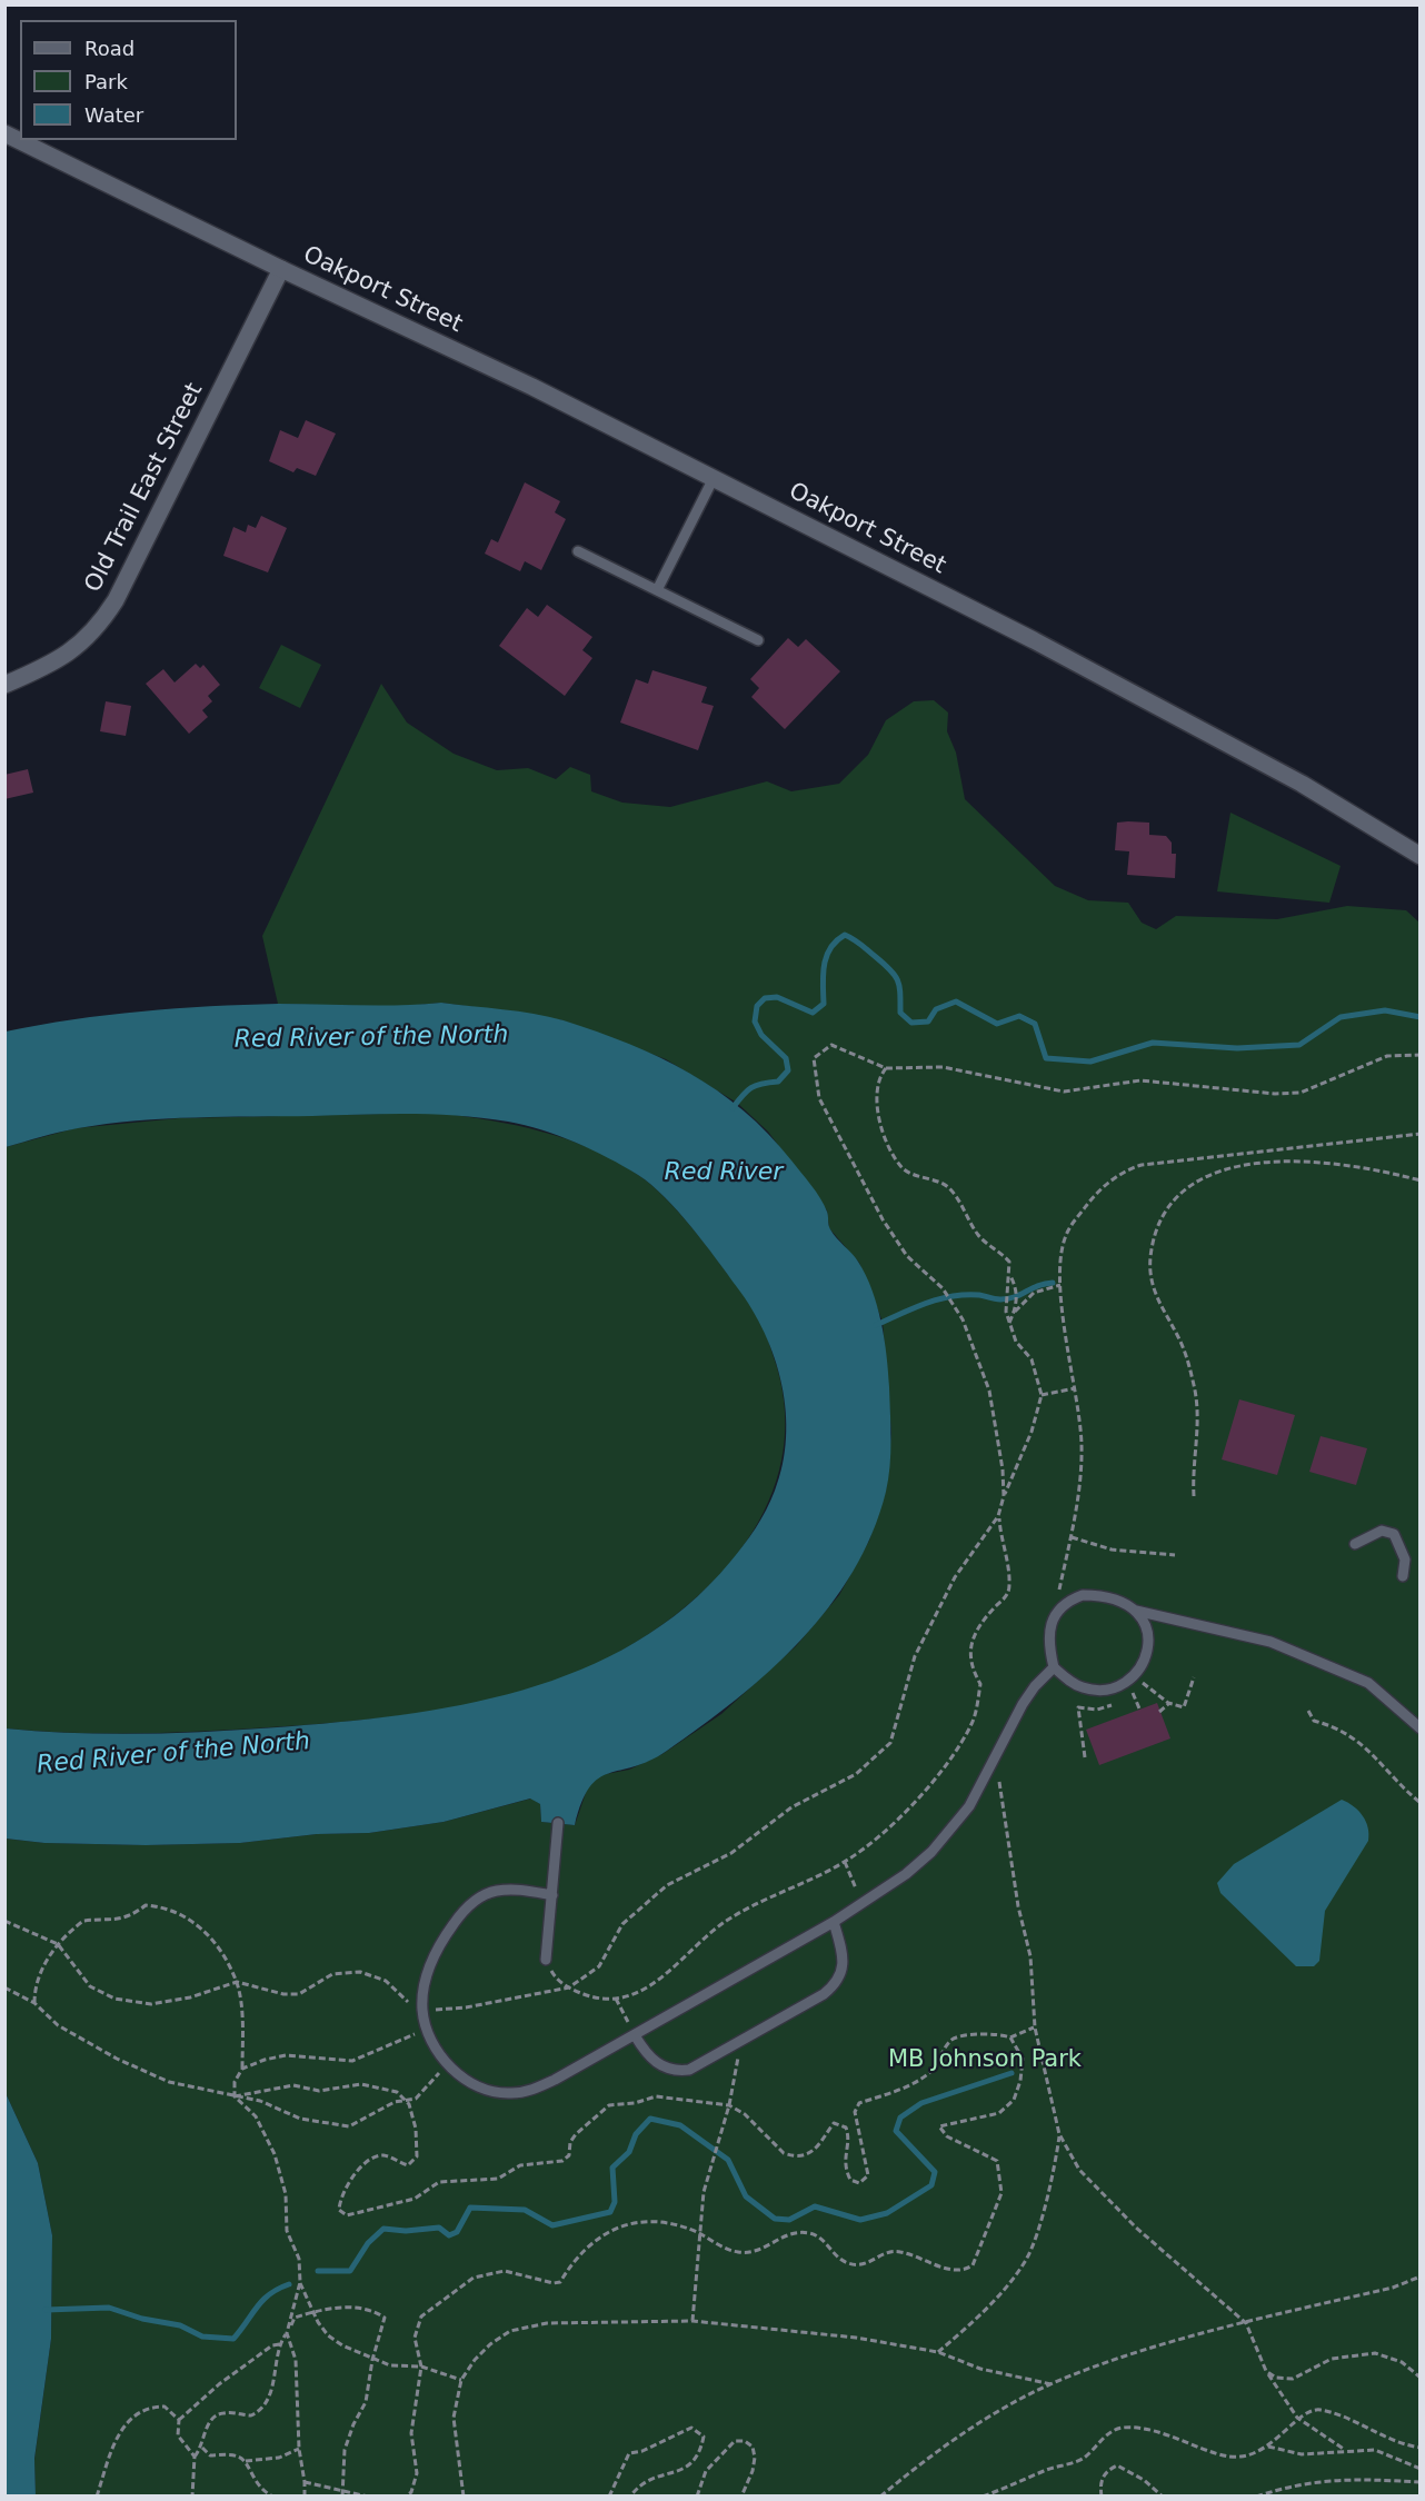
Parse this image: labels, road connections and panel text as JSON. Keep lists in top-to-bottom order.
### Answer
{
  "streets": {
    "street": ["Oakport Street", "Old Trail East Street"]
  },
  "crossings": [
    ["Oakport Street", "Old Trail East Street"]
  ],
  "water": ["Red River of the North", "Red River"],
  "parks": ["MB Johnson Park"],
  "legend": ["Road", "Park", "Water"]
}
